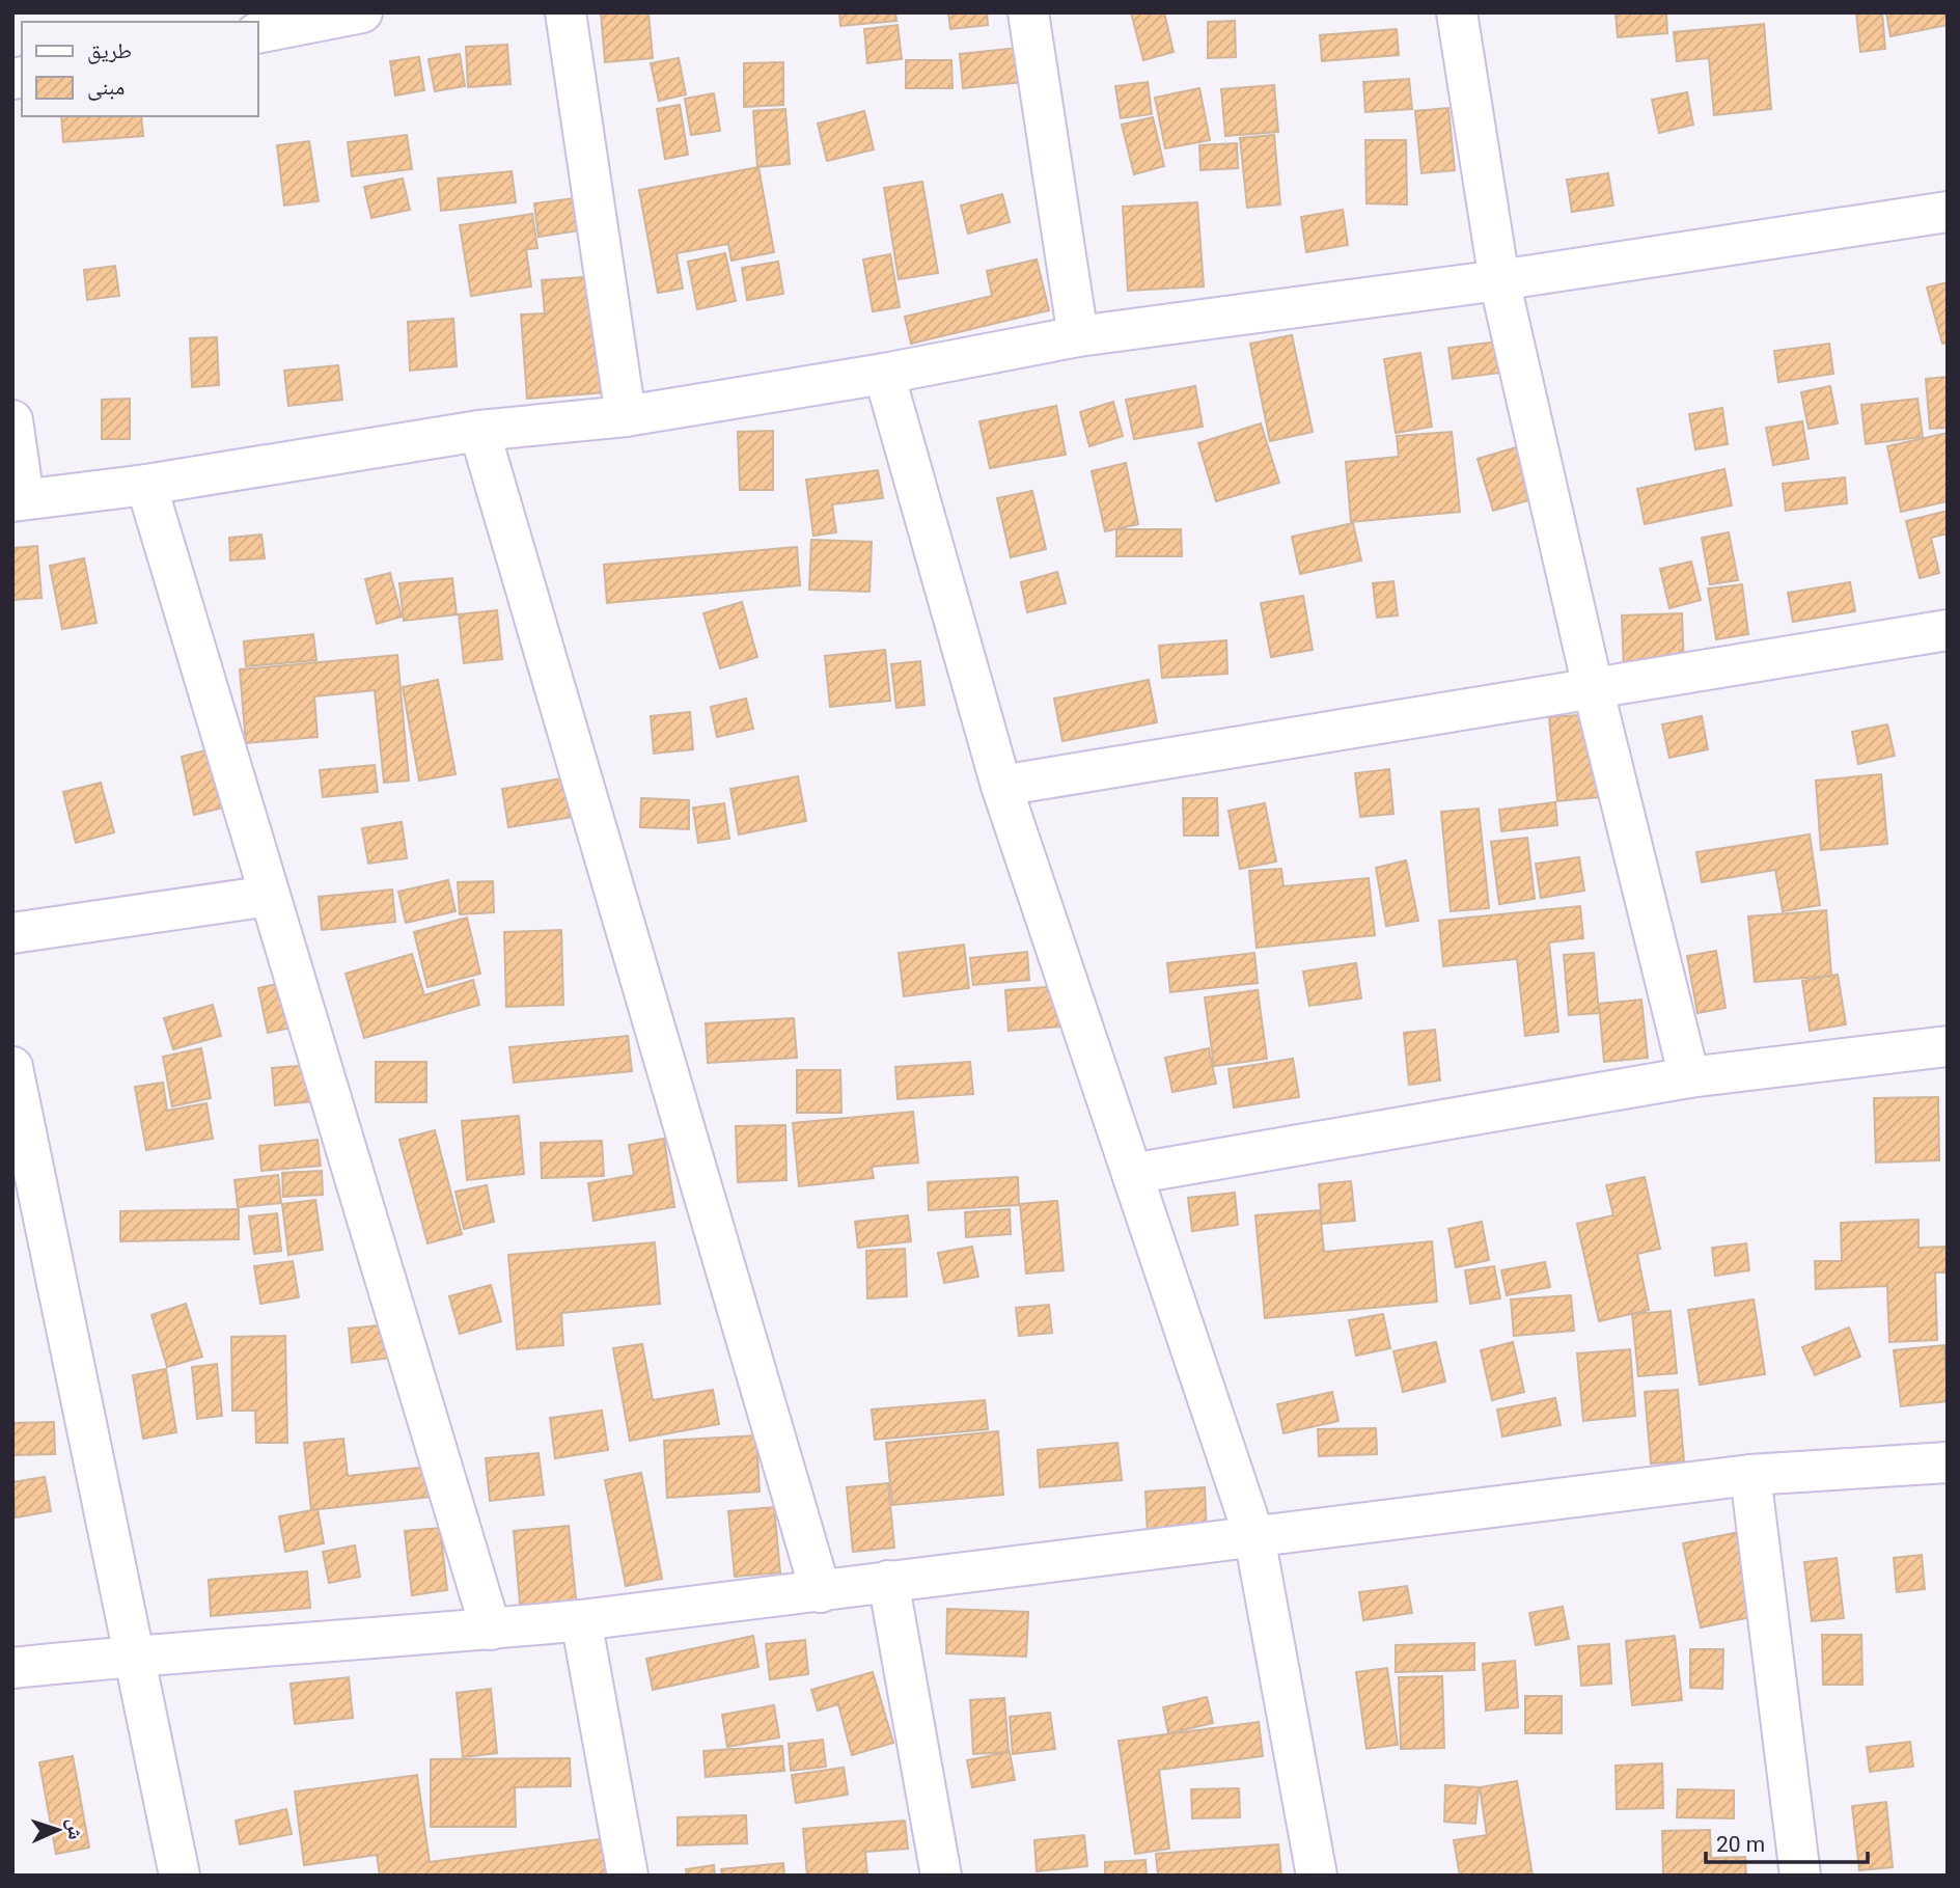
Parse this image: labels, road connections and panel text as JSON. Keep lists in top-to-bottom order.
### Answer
{
  "legend": ["طريق", "مبنى"],
  "scale_bar": "20 m",
  "north": "right"
}
